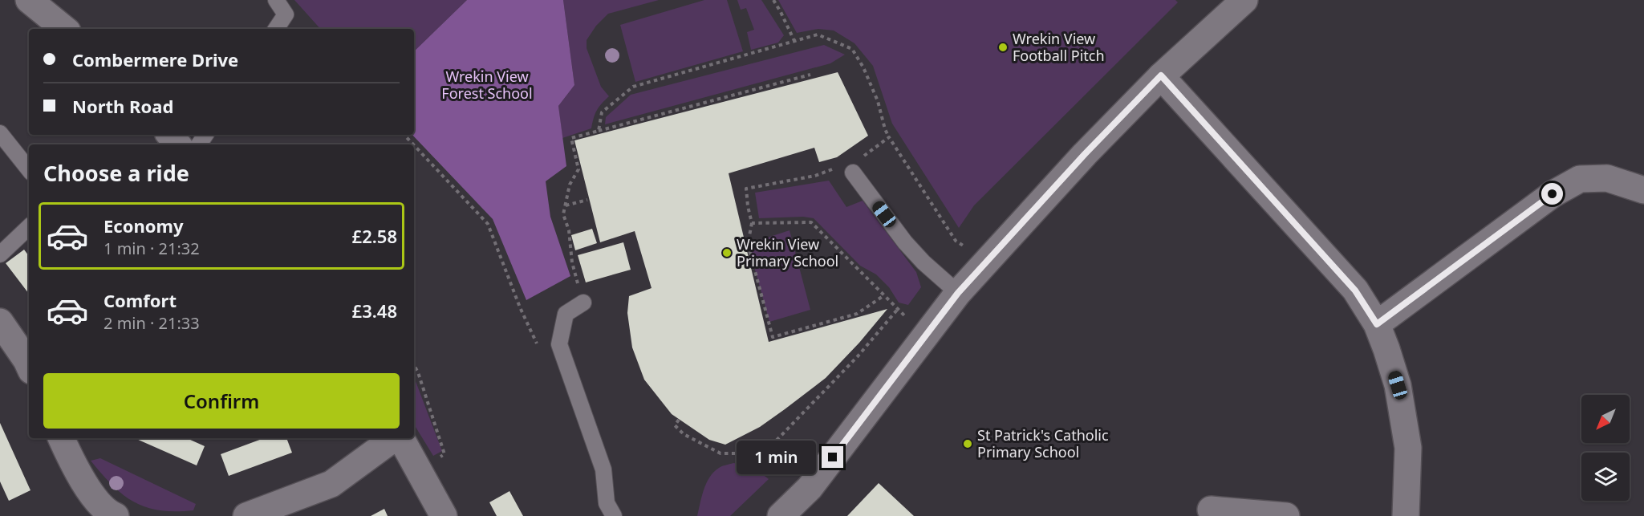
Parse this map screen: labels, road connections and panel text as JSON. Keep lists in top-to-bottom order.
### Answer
{
  "parks": ["Wrekin View Forest School"],
  "places": ["Wrekin View Football Pitch", "Wrekin View Primary School", "St Patrick's Catholic Primary School"],
  "north": "bottom left",
  "page": {
    "banner": ["Combermere Drive", "North Road"],
    "heading": "Choose a ride",
    "list": [
      {
        "name": "Economy",
        "note": "1 min · 21:32",
        "value": "£2.58"
      },
      {
        "name": "Comfort",
        "note": "2 min · 21:33",
        "value": "£3.48"
      }
    ],
    "buttons": "Confirm",
    "bubble": "1 min"
  }
}
